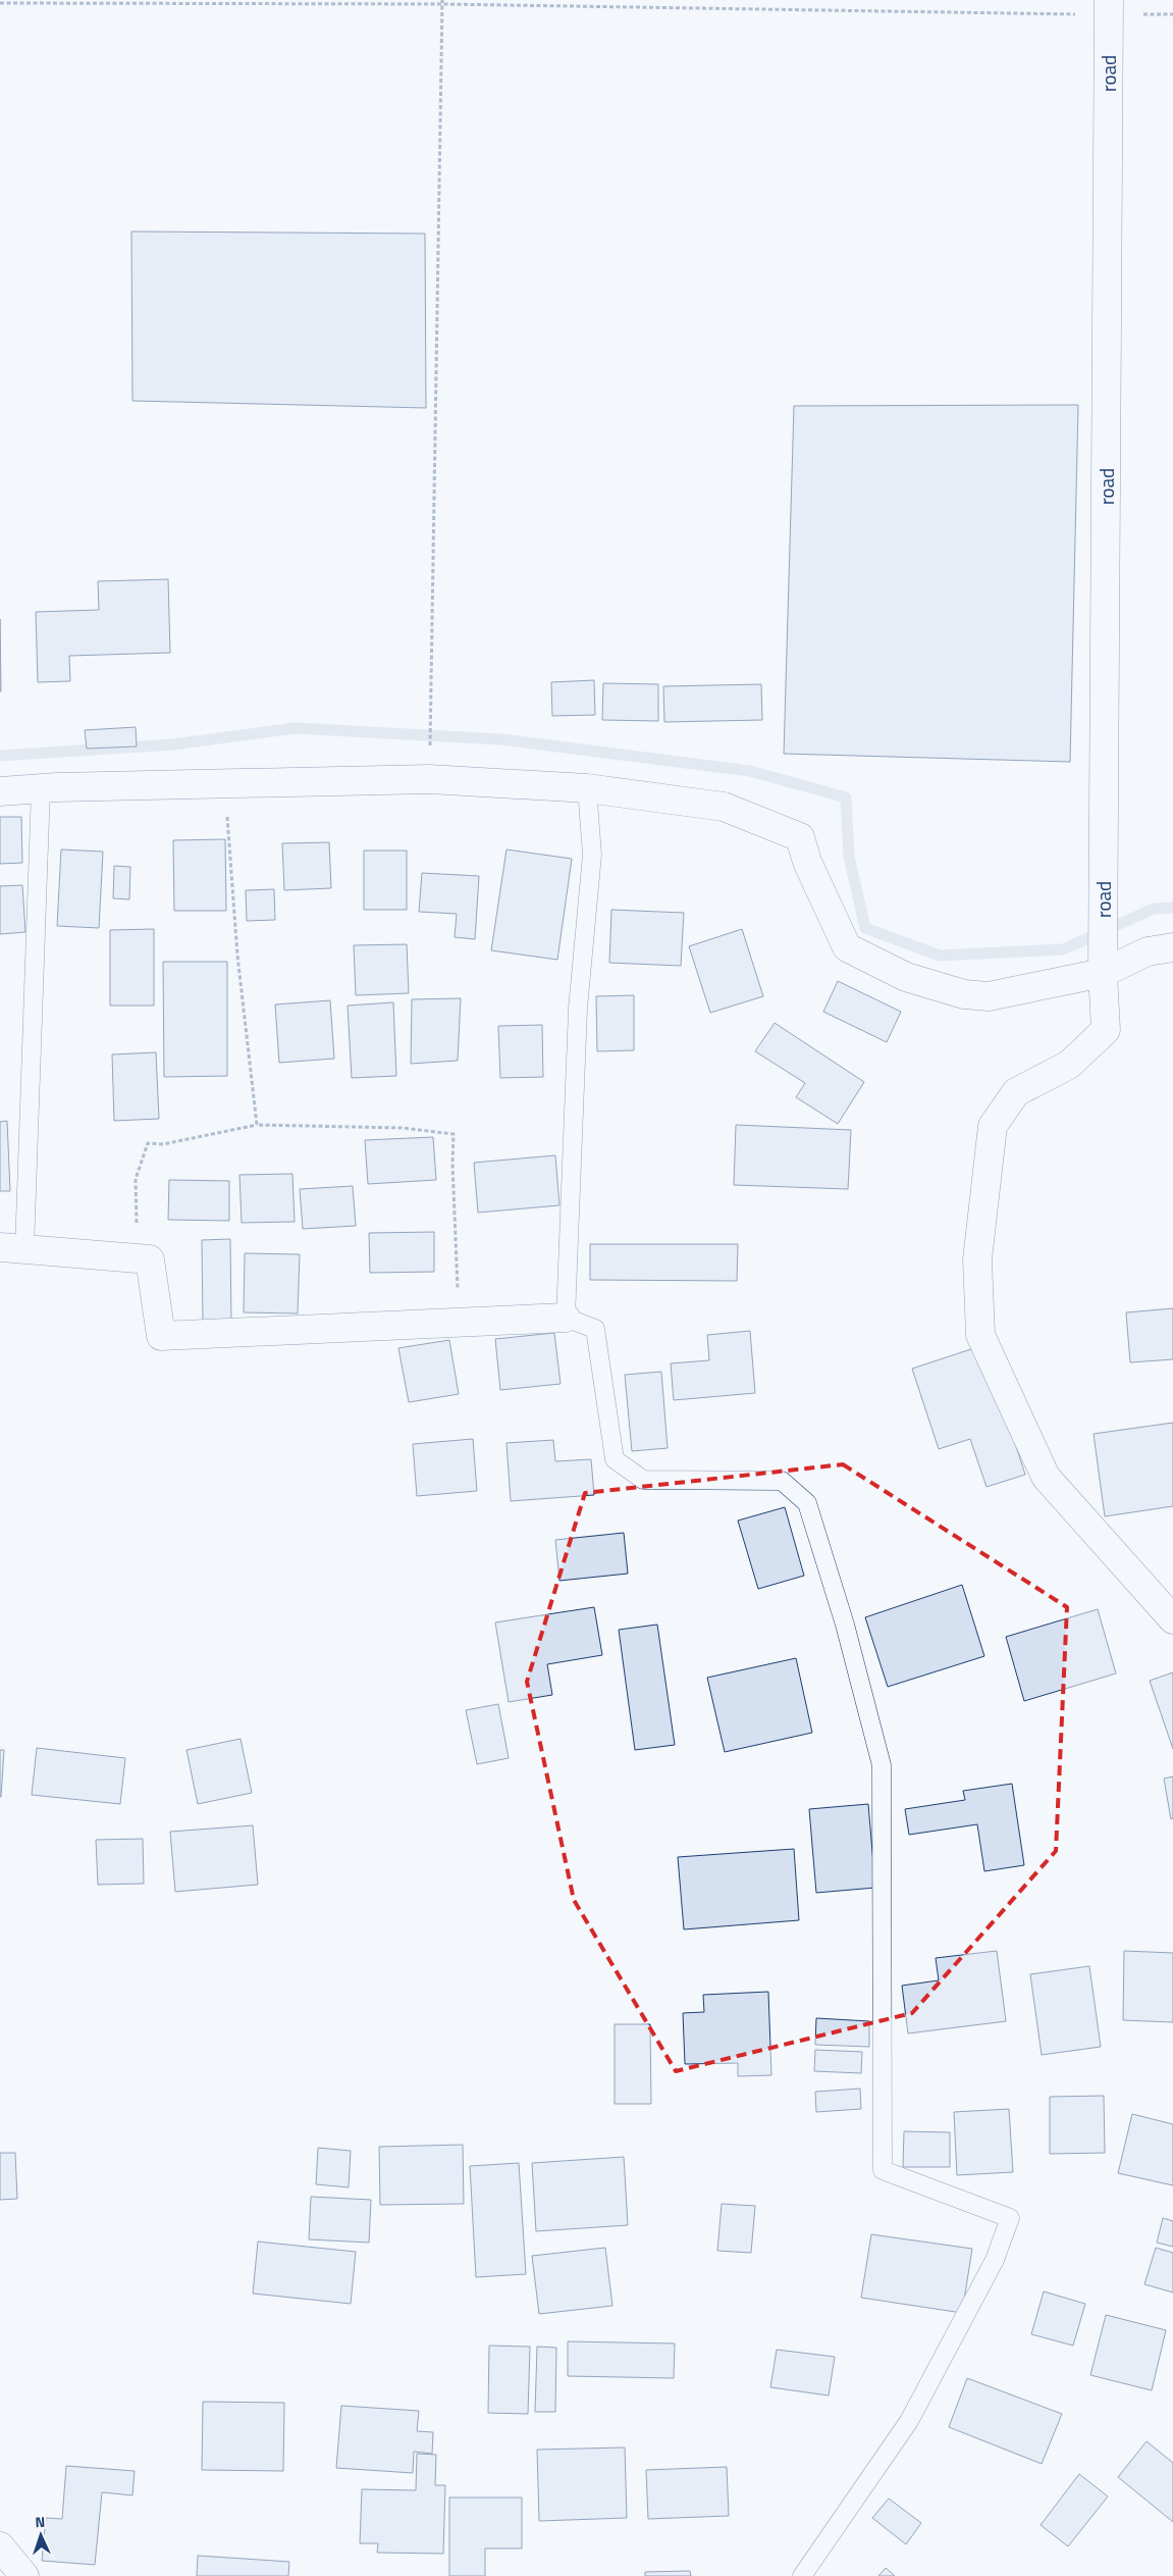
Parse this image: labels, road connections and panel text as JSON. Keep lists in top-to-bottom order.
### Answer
{
  "streets": {
    "street": ["road"]
  },
  "north": "top"
}
